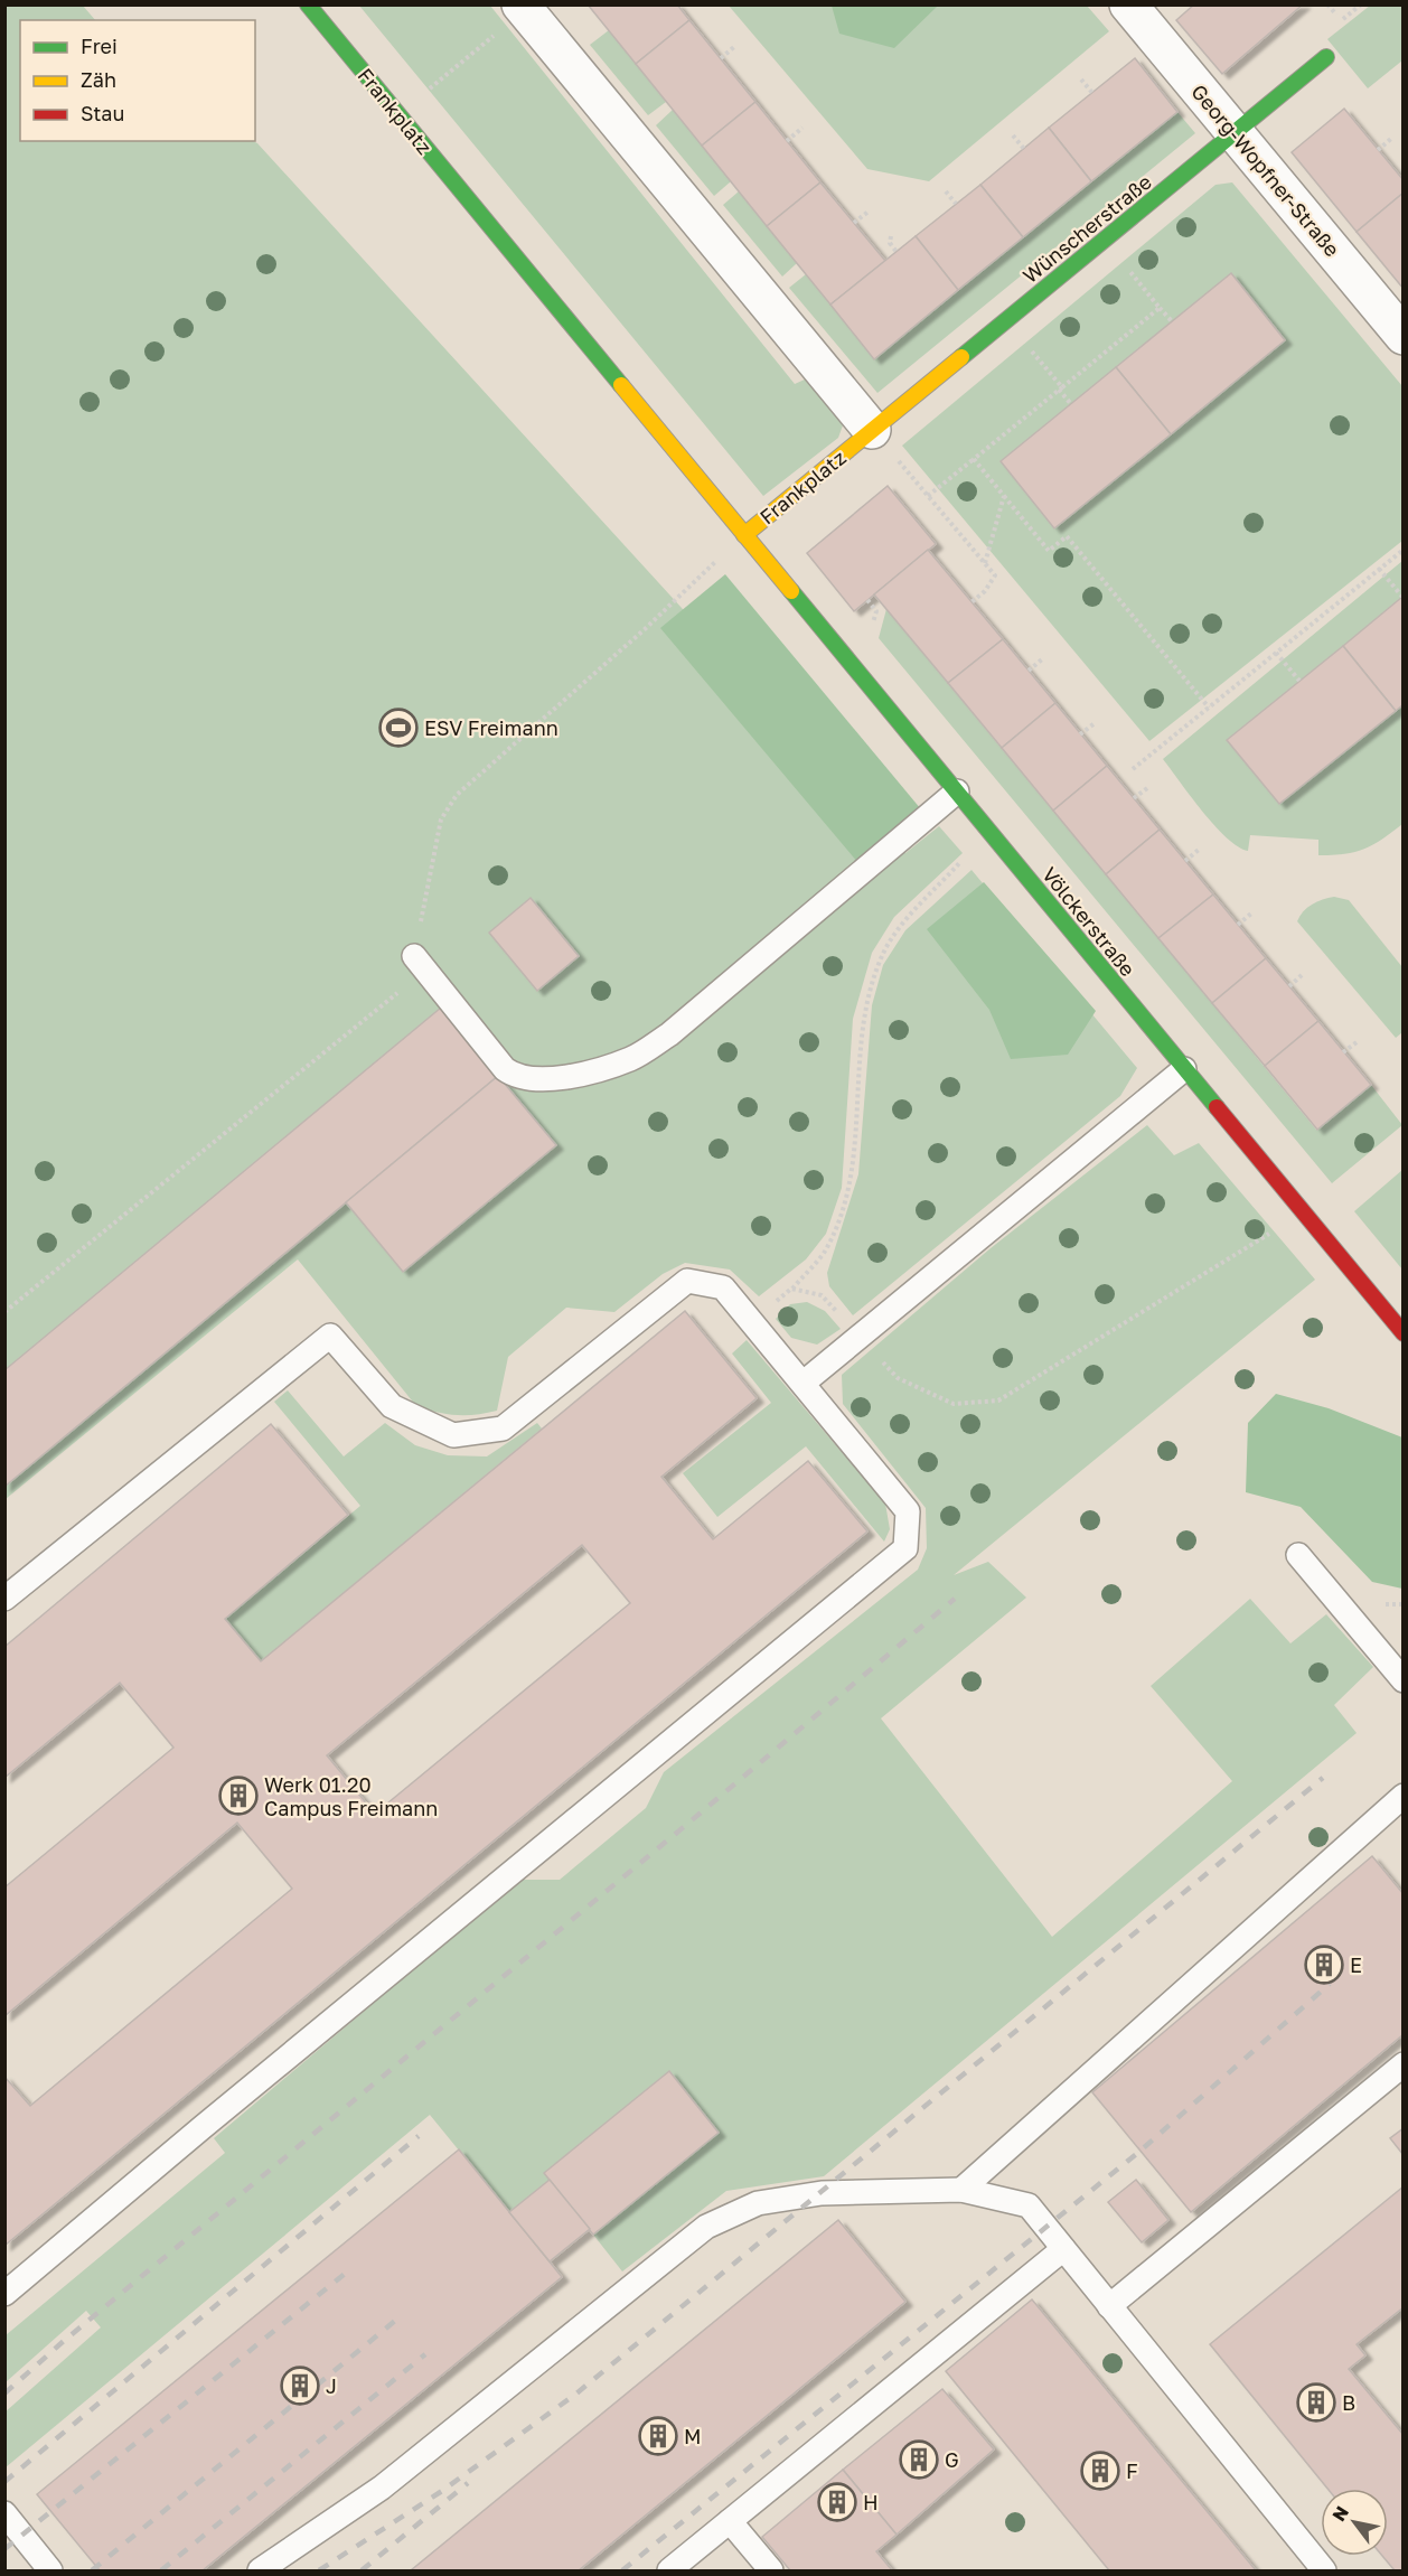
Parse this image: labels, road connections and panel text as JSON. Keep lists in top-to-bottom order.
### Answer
{
  "streets": {
    "street": [
      "Frankplatz",
      "Georg-Wopfner-Straße",
      "Wünscherstraße",
      "Völckerstraße"
    ]
  },
  "crossings": [
    ["Frankplatz", "Wünscherstraße"],
    ["Frankplatz", "Völckerstraße"],
    ["Georg-Wopfner-Straße", "Wünscherstraße"]
  ],
  "places": {
    "sports": ["ESV Freimann"],
    "building": [
      "Werk 01.20 Campus Freimann",
      "E",
      "J",
      "B",
      "M",
      "G",
      "F",
      "H"
    ]
  },
  "legend": ["Frei", "Zäh", "Stau"],
  "north": "top left"
}
